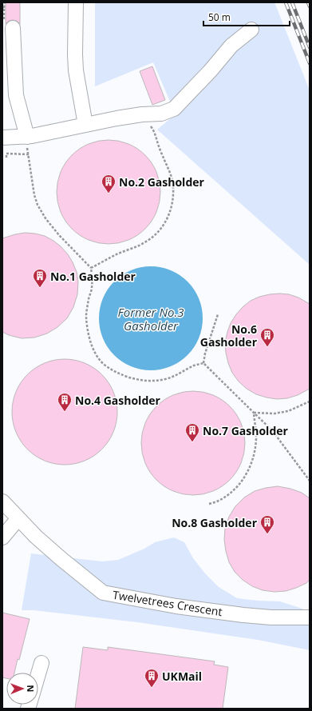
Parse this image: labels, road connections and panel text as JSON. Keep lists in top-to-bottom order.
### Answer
{
  "streets": {
    "street": ["Twelvetrees Crescent"]
  },
  "water": ["Former No.3 Gasholder"],
  "places": {
    "building": [
      "No.2 Gasholder",
      "No.1 Gasholder",
      "No.6 Gasholder",
      "No.4 Gasholder",
      "No.7 Gasholder",
      "No.8 Gasholder",
      "UKMail"
    ]
  },
  "scale_bar": "50 m",
  "north": "right"
}
